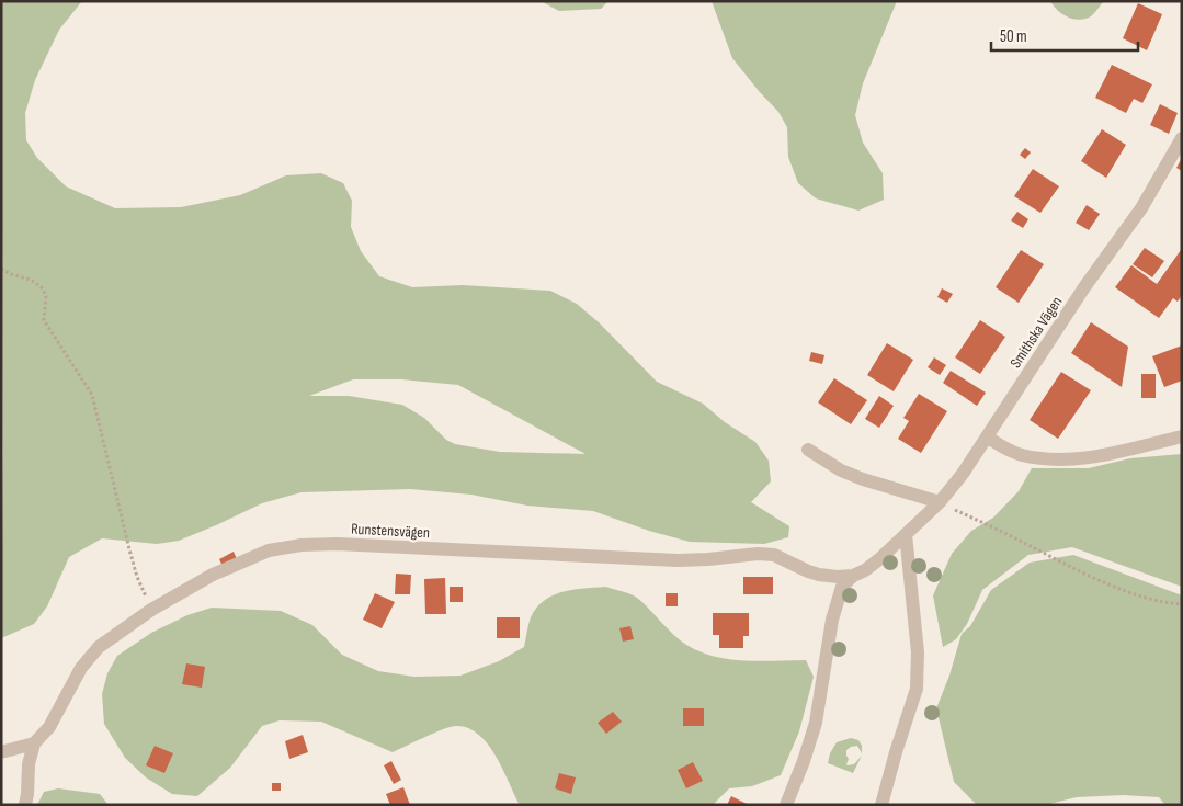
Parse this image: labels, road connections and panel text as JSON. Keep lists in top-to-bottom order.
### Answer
{
  "streets": {
    "street": ["Smithska Vägen", "Runstensvägen"]
  },
  "crossings": [
    ["Smithska Vägen", "Runstensvägen"]
  ],
  "scale_bar": "50 m"
}
